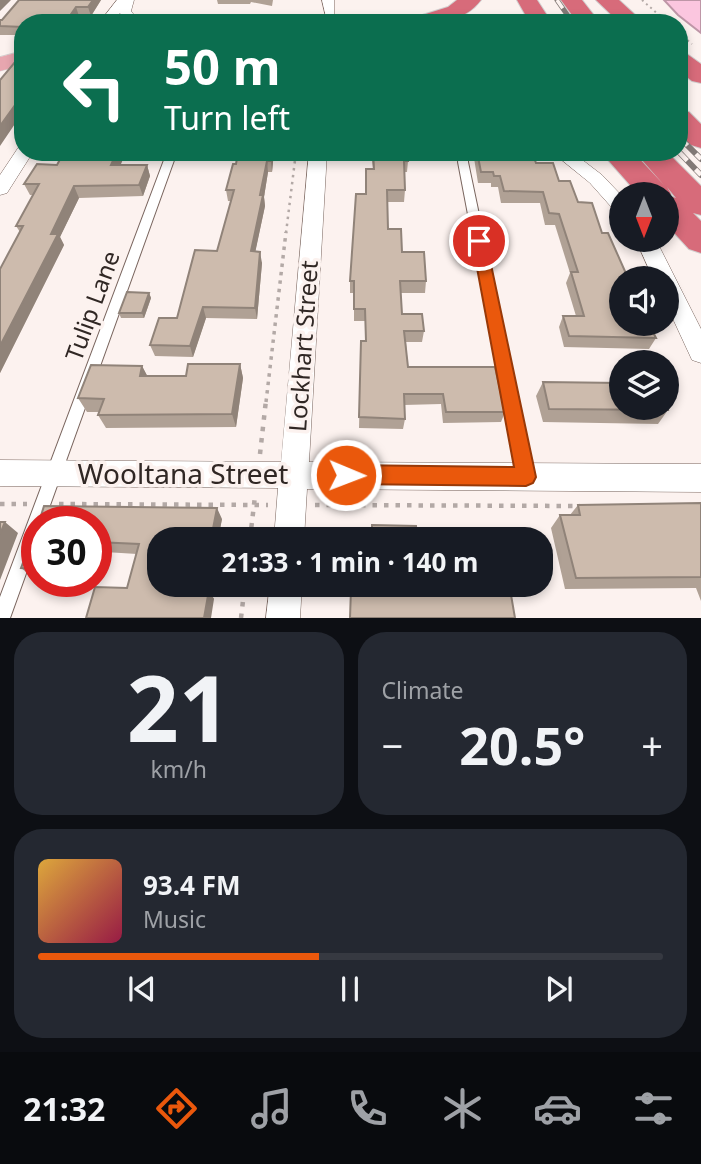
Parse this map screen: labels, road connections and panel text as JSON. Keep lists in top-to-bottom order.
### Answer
{
  "streets": {
    "street": ["Lockhart Street", "Wooltana Street"],
    "lane": ["Tulip Lane"]
  },
  "crossings": [
    ["Tulip Lane", "Wooltana Street"],
    ["Lockhart Street", "Wooltana Street"]
  ],
  "north": "bottom",
  "page": {
    "turn": ["50 m", "Turn left"],
    "limit": "30",
    "trip": "21:33 · 1 min · 140 m",
    "tile": [
      ["21", "km/h"],
      "Climate"
    ],
    "heat": ["−", "20.5°", "+"],
    "song": ["93.4 FM", "Music"],
    "tabs": "21:32"
  }
}
